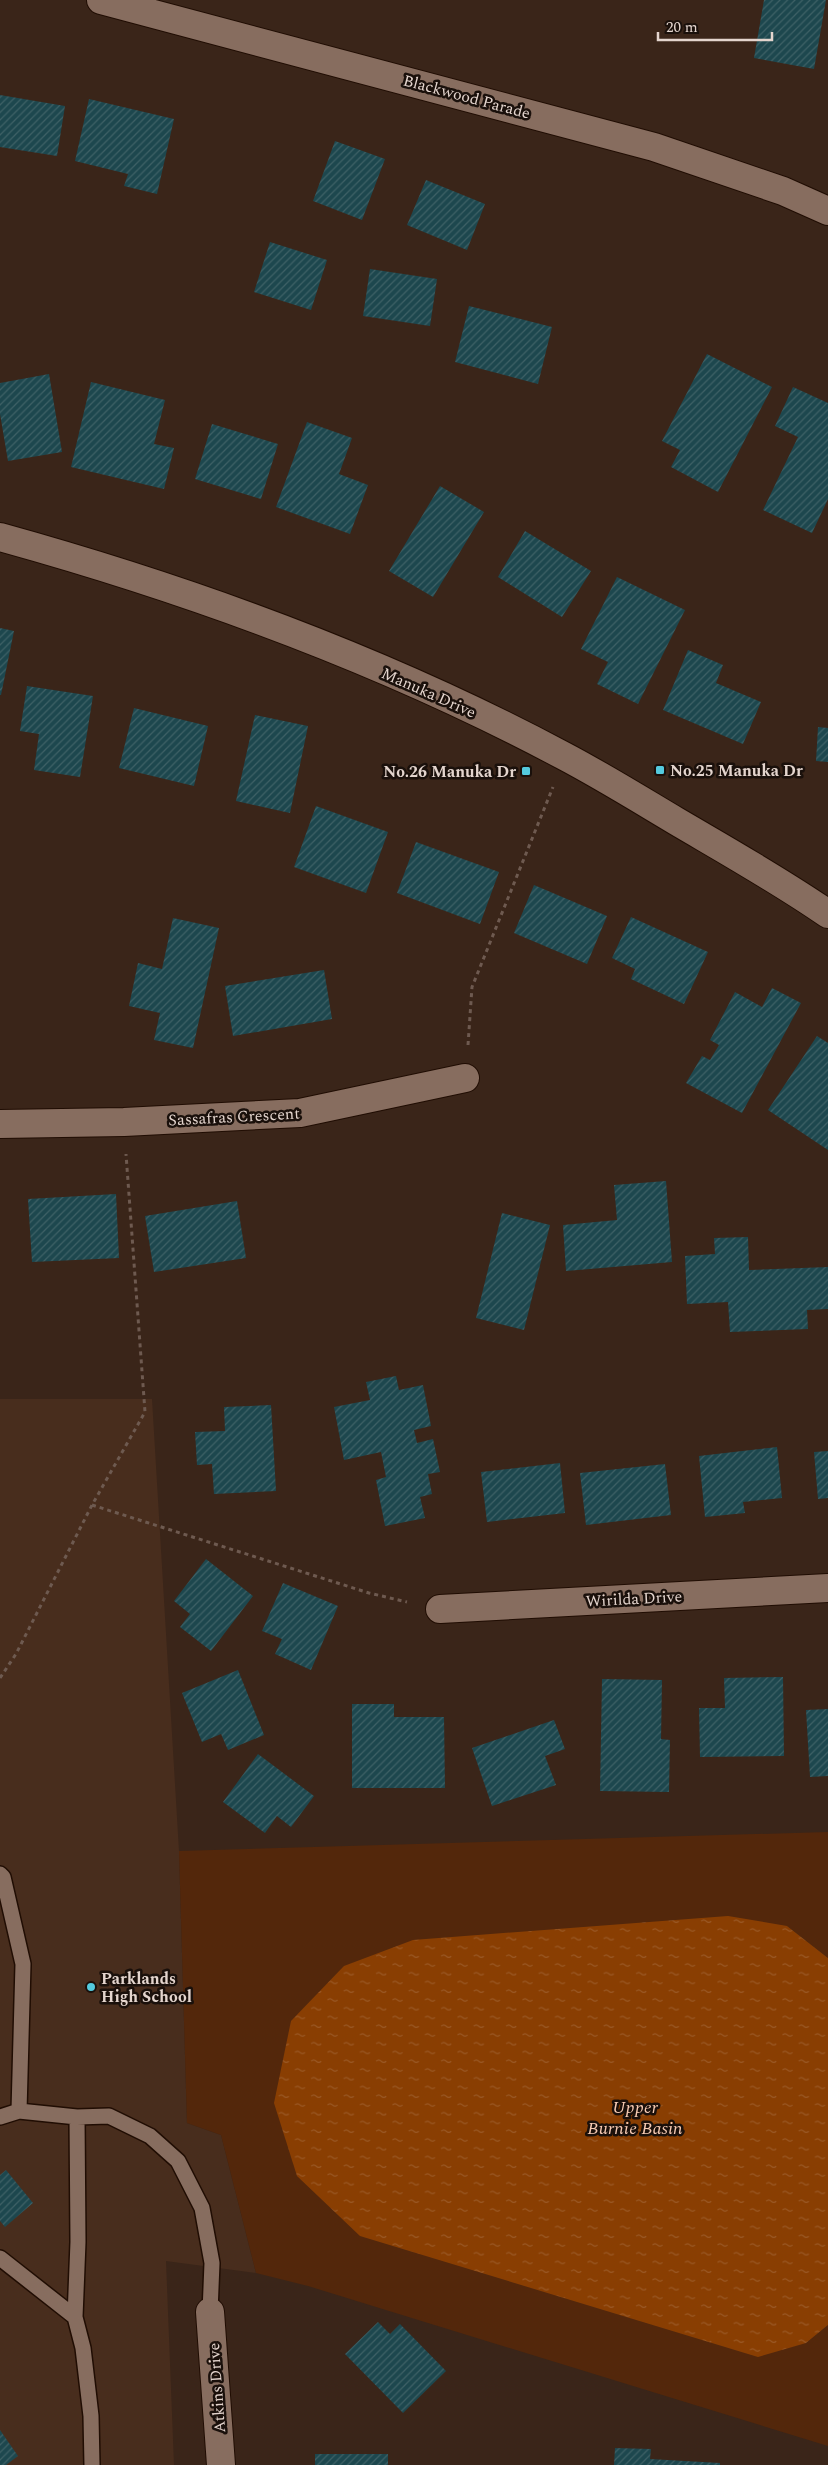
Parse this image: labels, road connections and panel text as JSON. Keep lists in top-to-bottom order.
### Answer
{
  "streets": {
    "street": [
      "Blackwood Parade",
      "Manuka Drive",
      "Sassafras Crescent",
      "Wirilda Drive",
      "Atkins Drive"
    ]
  },
  "water": ["Upper Burnie Basin"],
  "places": {
    "transit": ["No.25 Manuka Dr", "No.26 Manuka Dr"],
    "other": ["Parklands High School"]
  },
  "scale_bar": "20 m"
}
